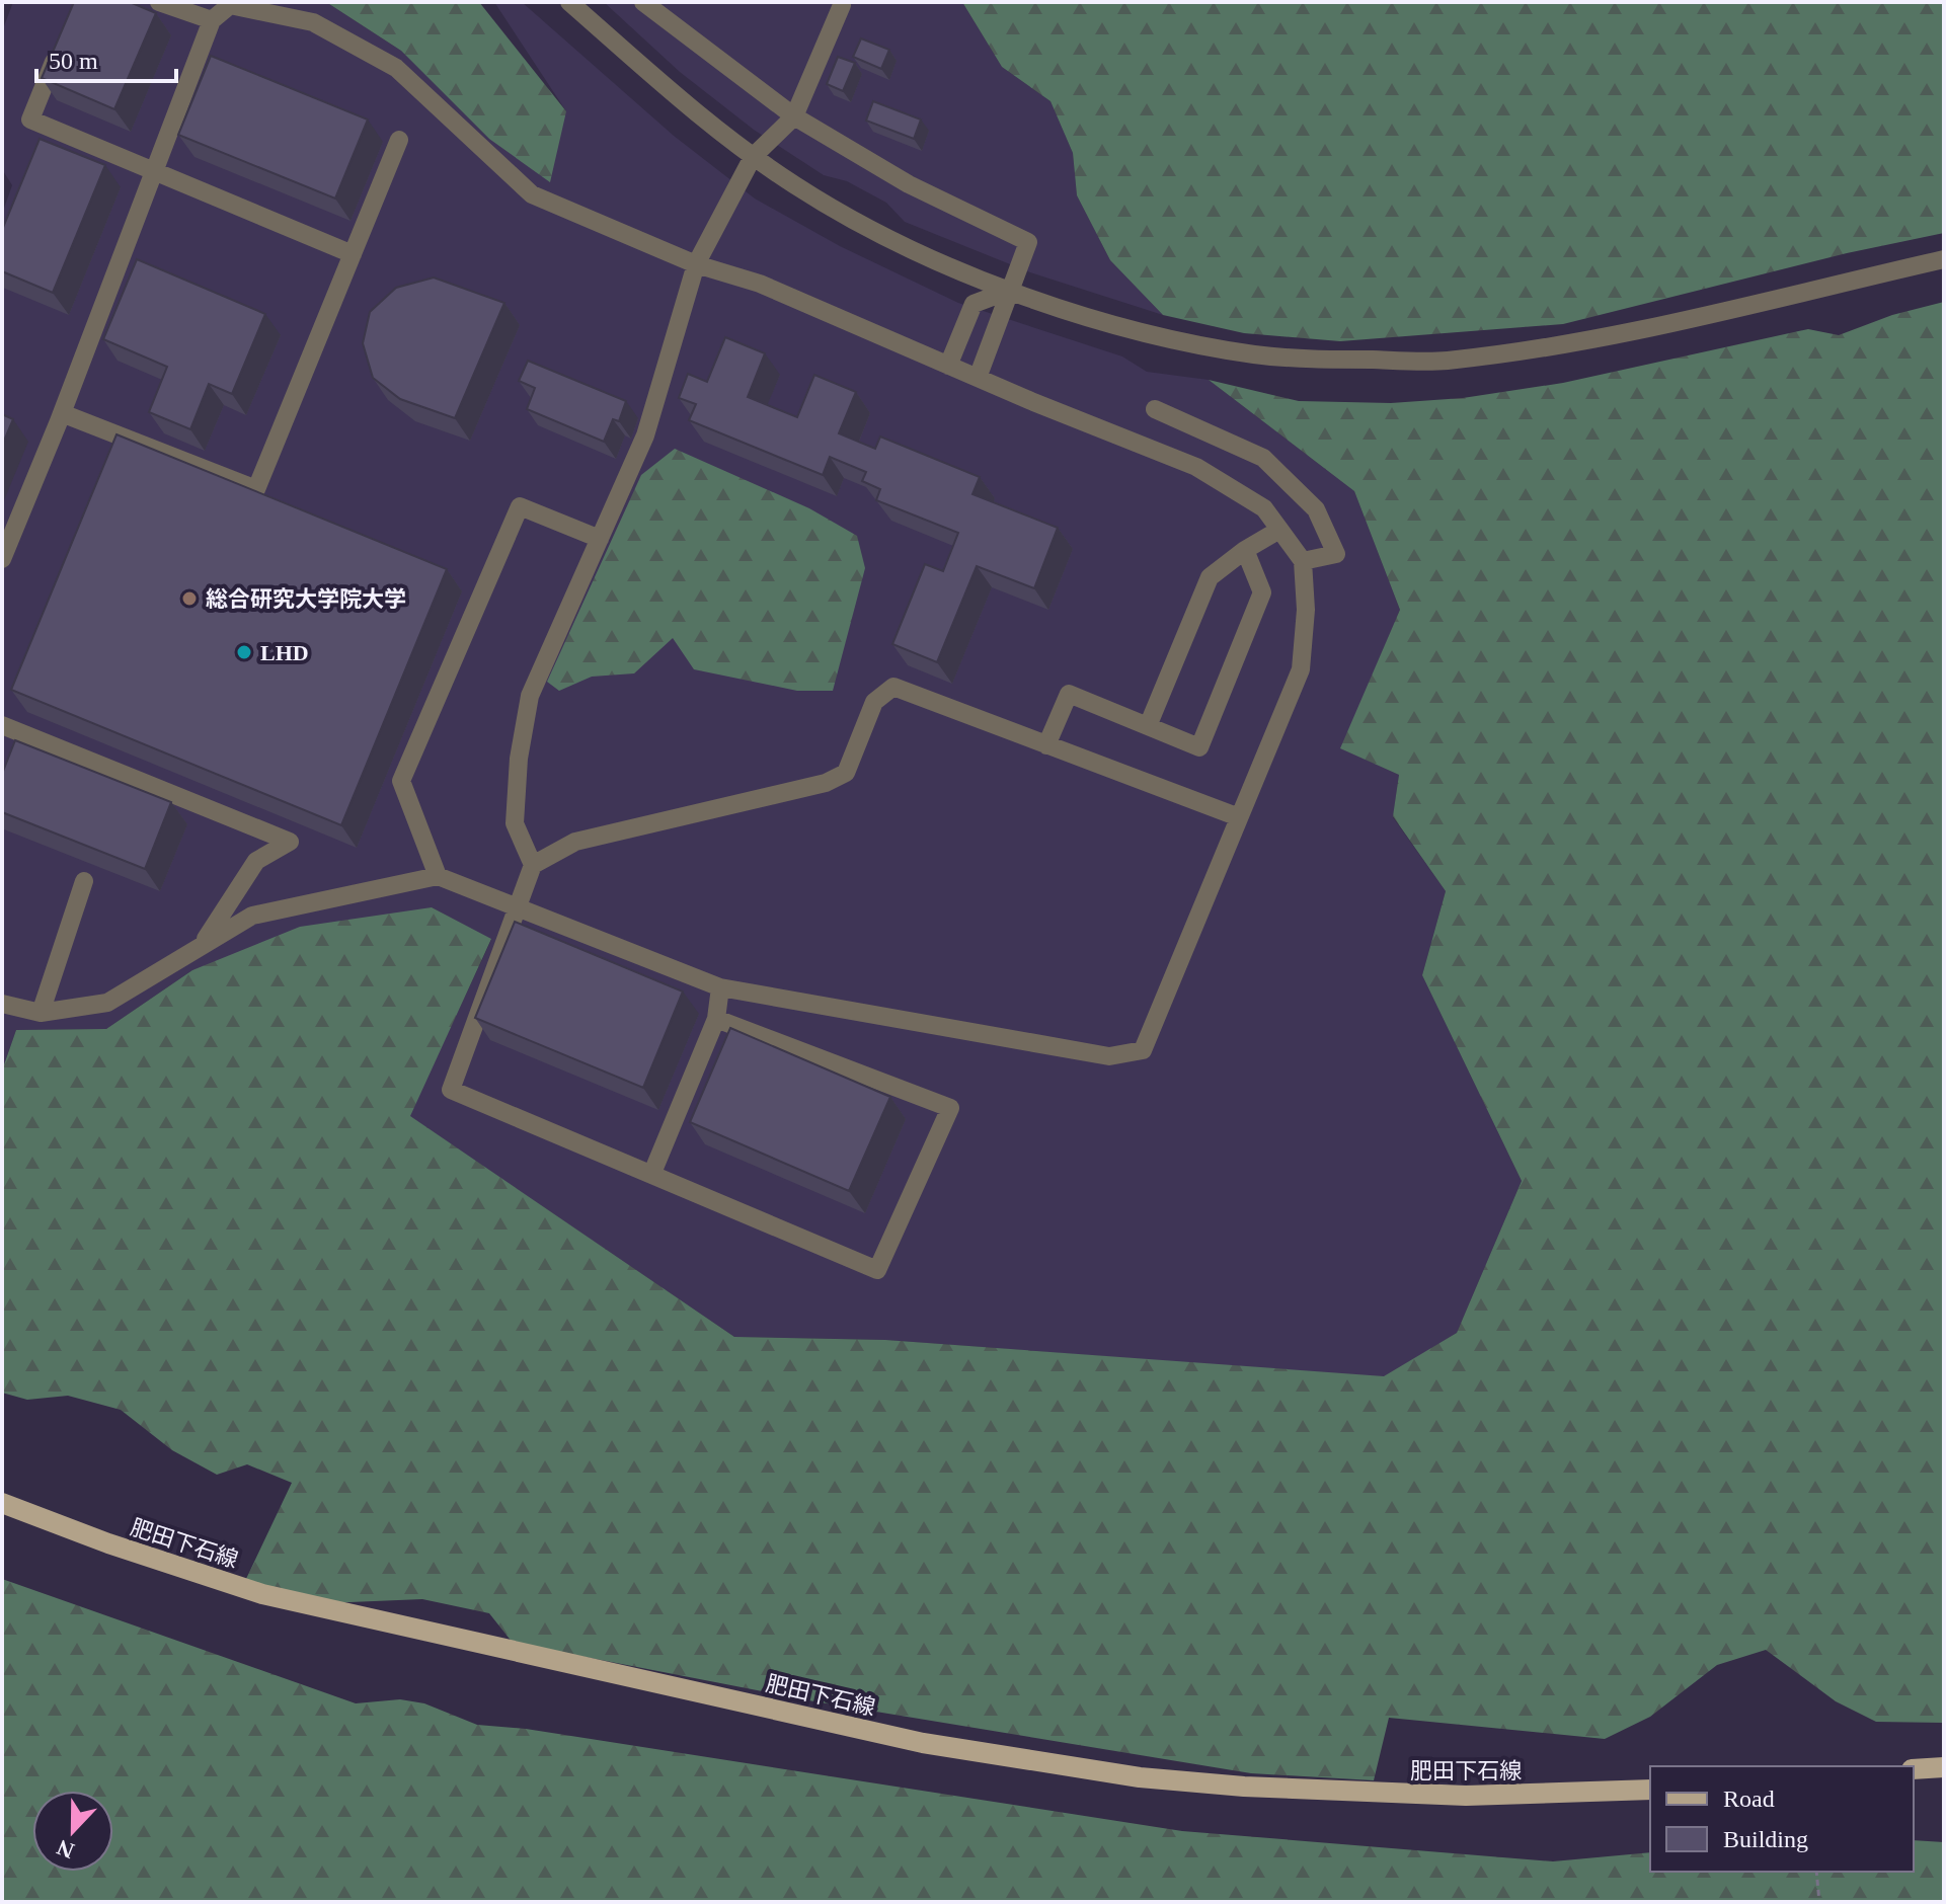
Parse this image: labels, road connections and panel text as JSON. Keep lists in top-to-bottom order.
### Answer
{
  "streets": {
    "main road": ["肥田下石線"]
  },
  "places": ["総合研究大学院大学", "LHD"],
  "legend": ["Road", "Building"],
  "scale_bar": "50 m",
  "north": "bottom"
}
